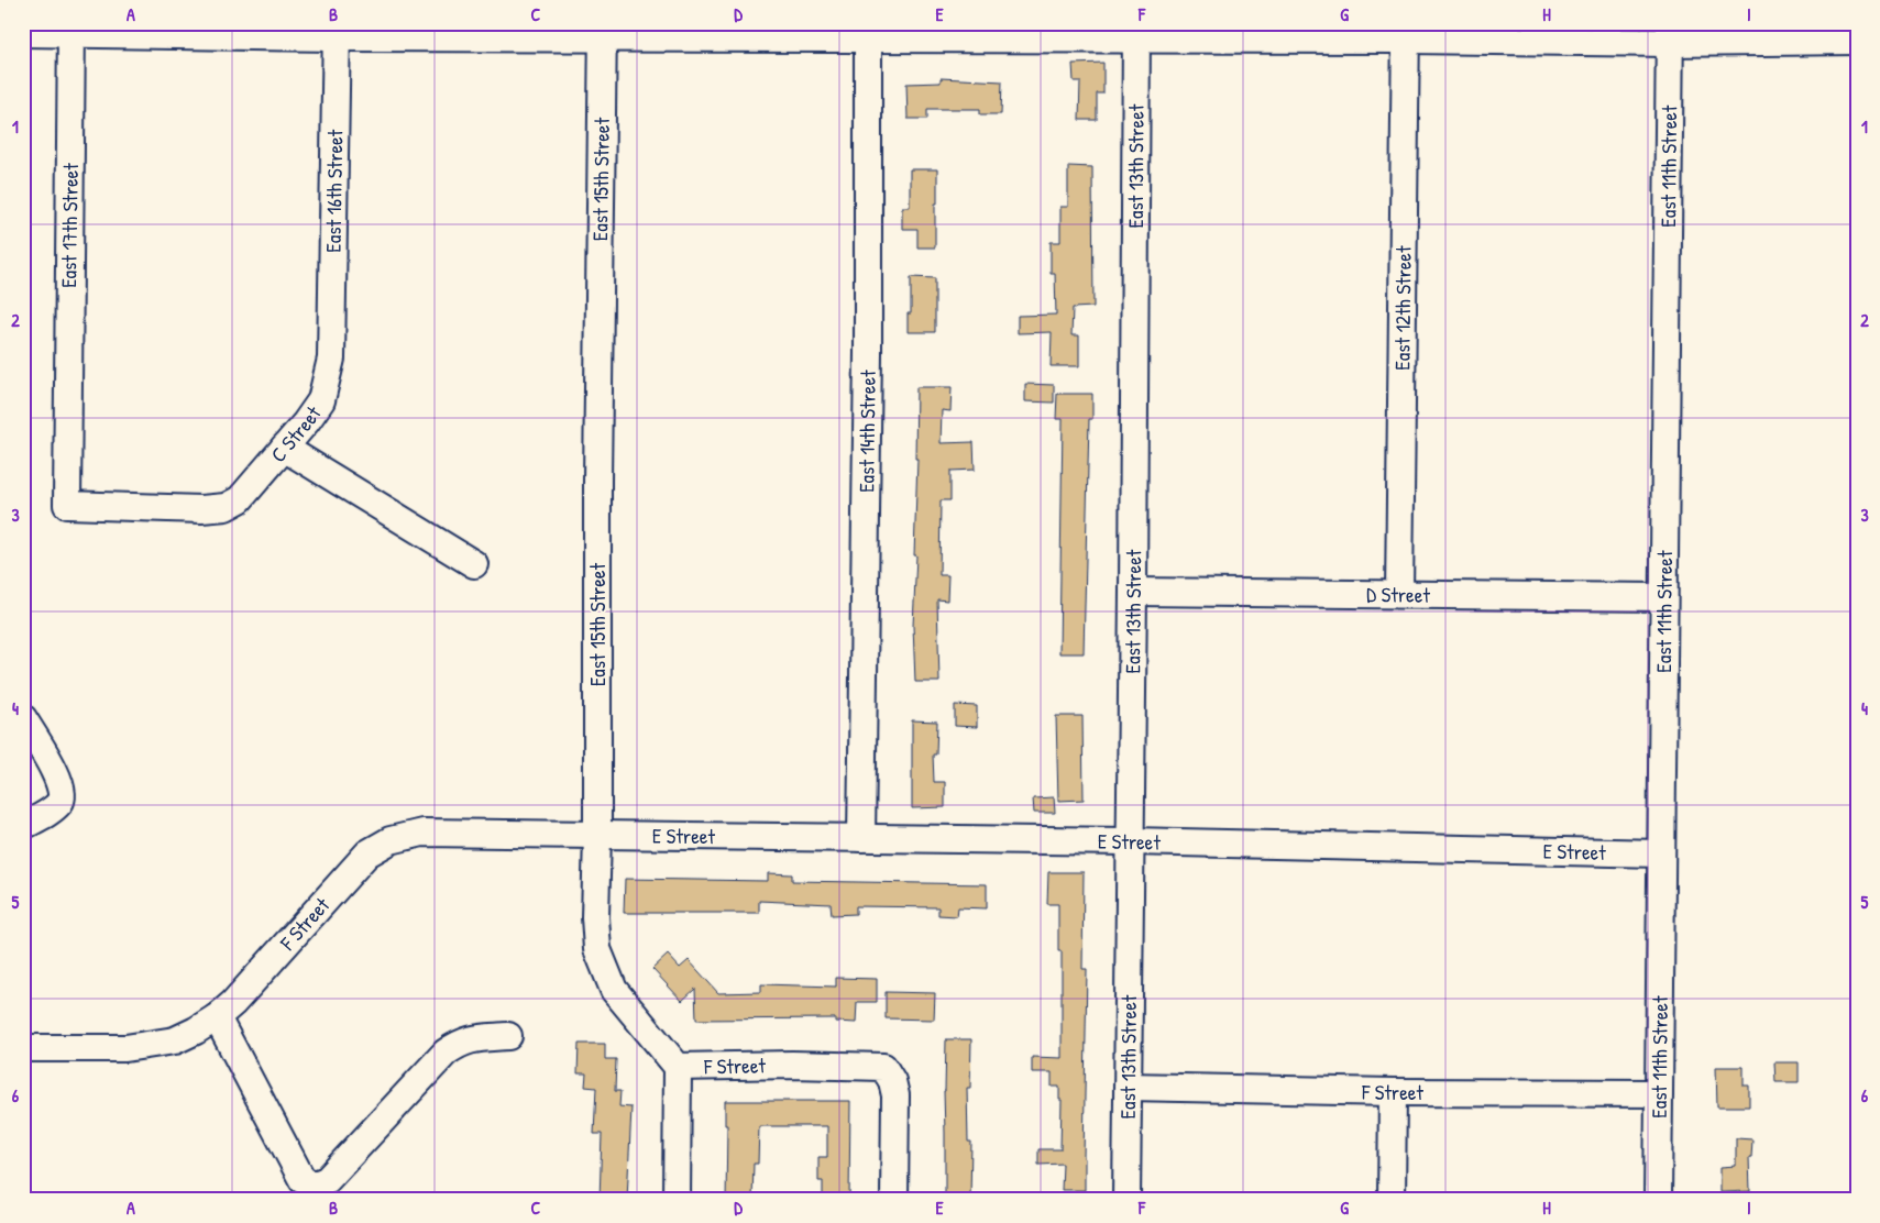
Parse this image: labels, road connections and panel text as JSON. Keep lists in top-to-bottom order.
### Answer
{
  "streets": {
    "street": [
      "East 13th Street",
      "East 11th Street",
      "East 15th Street",
      "East 16th Street",
      "East 17th Street",
      "East 12th Street",
      "East 14th Street",
      "C Street",
      "D Street",
      "E Street",
      "F Street"
    ]
  },
  "crossings": [
    ["East 13th Street", "D Street"],
    ["East 13th Street", "E Street"],
    ["East 13th Street", "F Street"],
    ["East 11th Street", "D Street"],
    ["East 11th Street", "E Street"],
    ["East 11th Street", "F Street"],
    ["East 15th Street", "E Street"],
    ["East 15th Street", "F Street"],
    ["East 16th Street", "C Street"],
    ["East 17th Street", "C Street"],
    ["East 12th Street", "D Street"],
    ["East 14th Street", "E Street"],
    ["E Street", "F Street"]
  ],
  "grid": {
    "columns": [
      "A",
      "B",
      "C",
      "D",
      "E",
      "F",
      "G",
      "H",
      "I"
    ],
    "rows": [
      "1",
      "2",
      "3",
      "4",
      "5",
      "6"
    ]
  }
}
